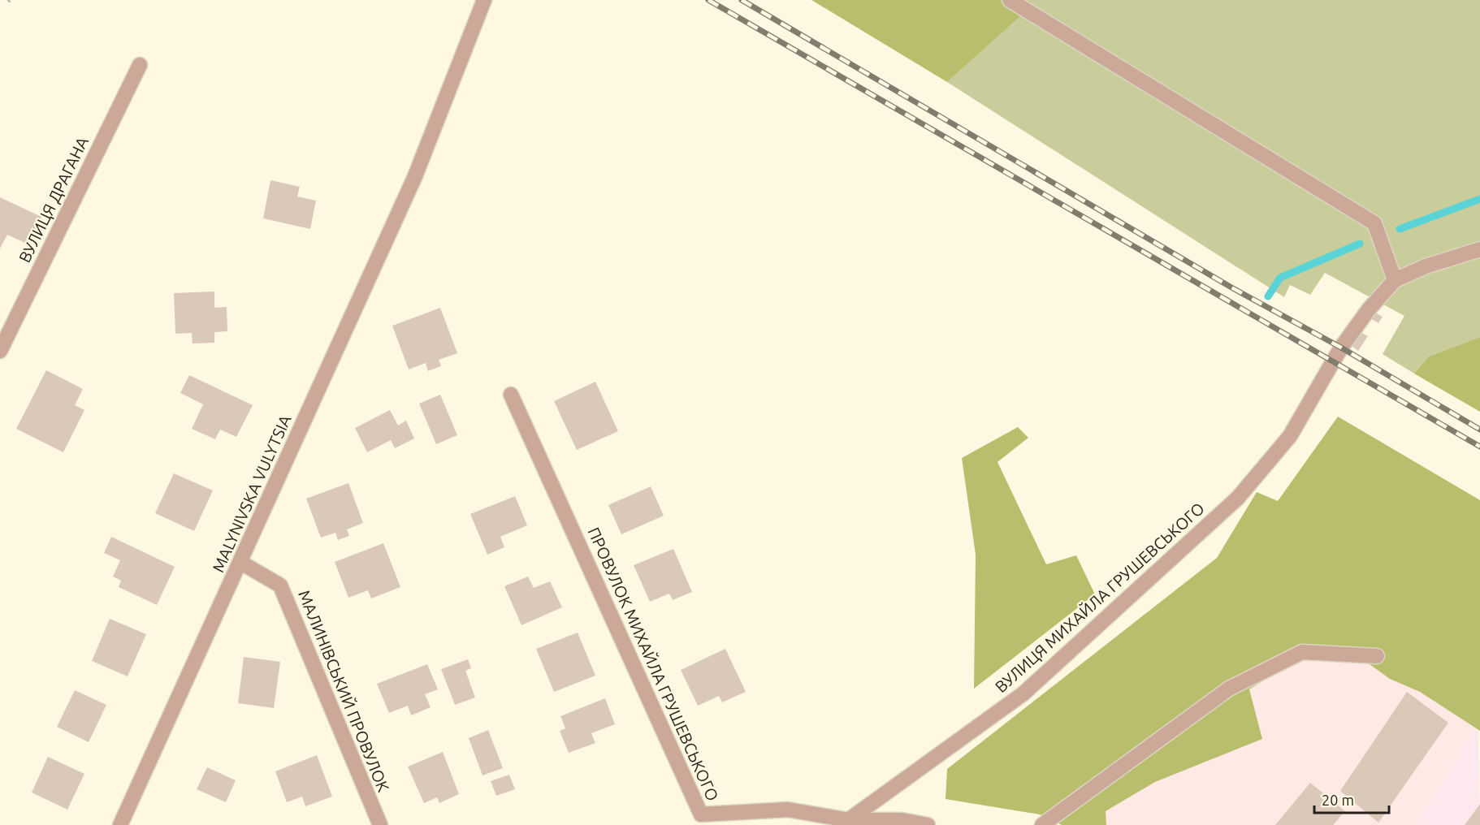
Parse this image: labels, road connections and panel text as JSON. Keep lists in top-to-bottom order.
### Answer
{
  "streets": {
    "street": [
      "ВУЛИЦЯ ДРАГАНА",
      "MALYNIVSKA VULYTSIA",
      "ВУЛИЦЯ МИХАЙЛА ГРУШЕВСЬКОГО",
      "ПРОВУЛОК МИХАЙЛА ГРУШЕВСЬКОГО",
      "МАЛИНІВСЬКИЙ ПРОВУЛОК"
    ]
  },
  "crossings": [
    ["MALYNIVSKA VULYTSIA", "МАЛИНІВСЬКИЙ ПРОВУЛОК"],
    ["ВУЛИЦЯ МИХАЙЛА ГРУШЕВСЬКОГО", "ПРОВУЛОК МИХАЙЛА ГРУШЕВСЬКОГО"]
  ],
  "scale_bar": "20 m"
}
